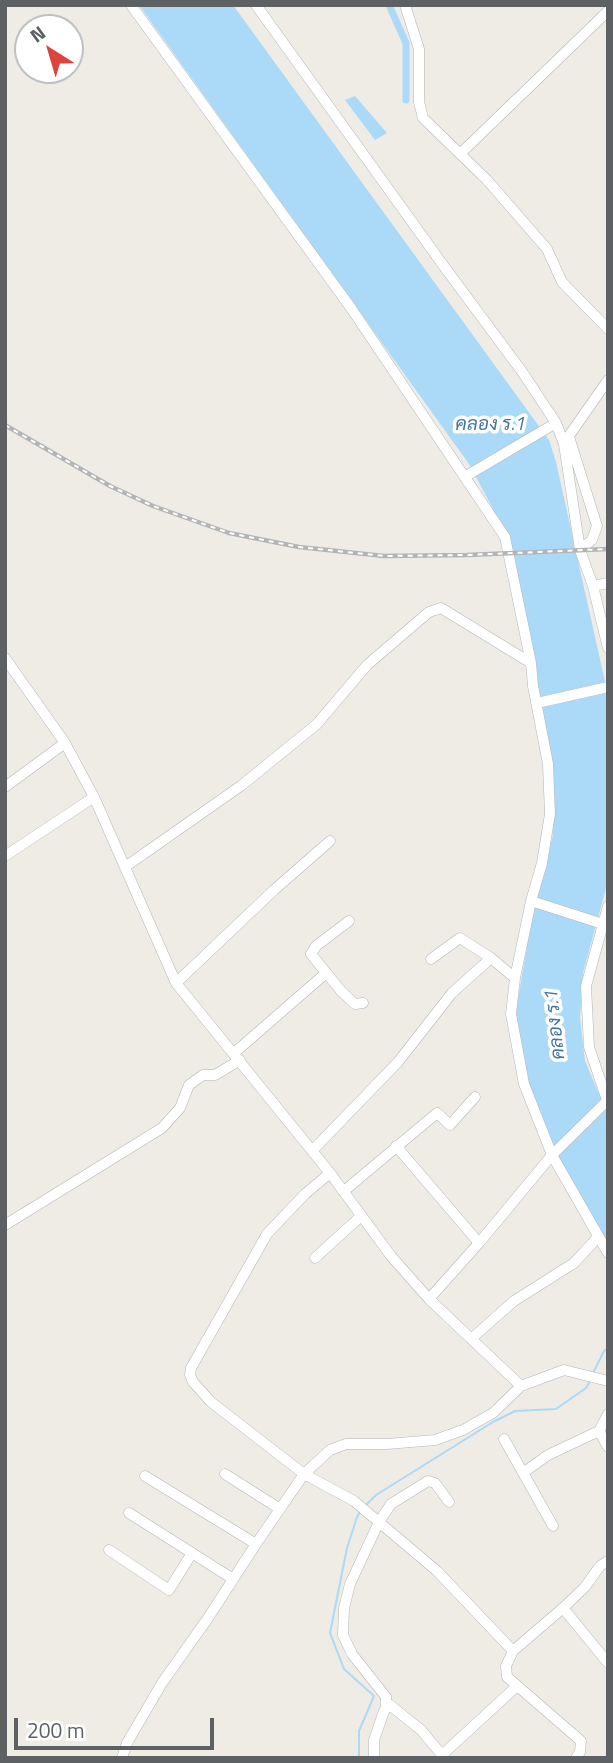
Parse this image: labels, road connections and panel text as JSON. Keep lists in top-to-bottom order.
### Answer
{
  "water": ["คลอง ร.1"],
  "scale_bar": "200 m",
  "north": "top left"
}
